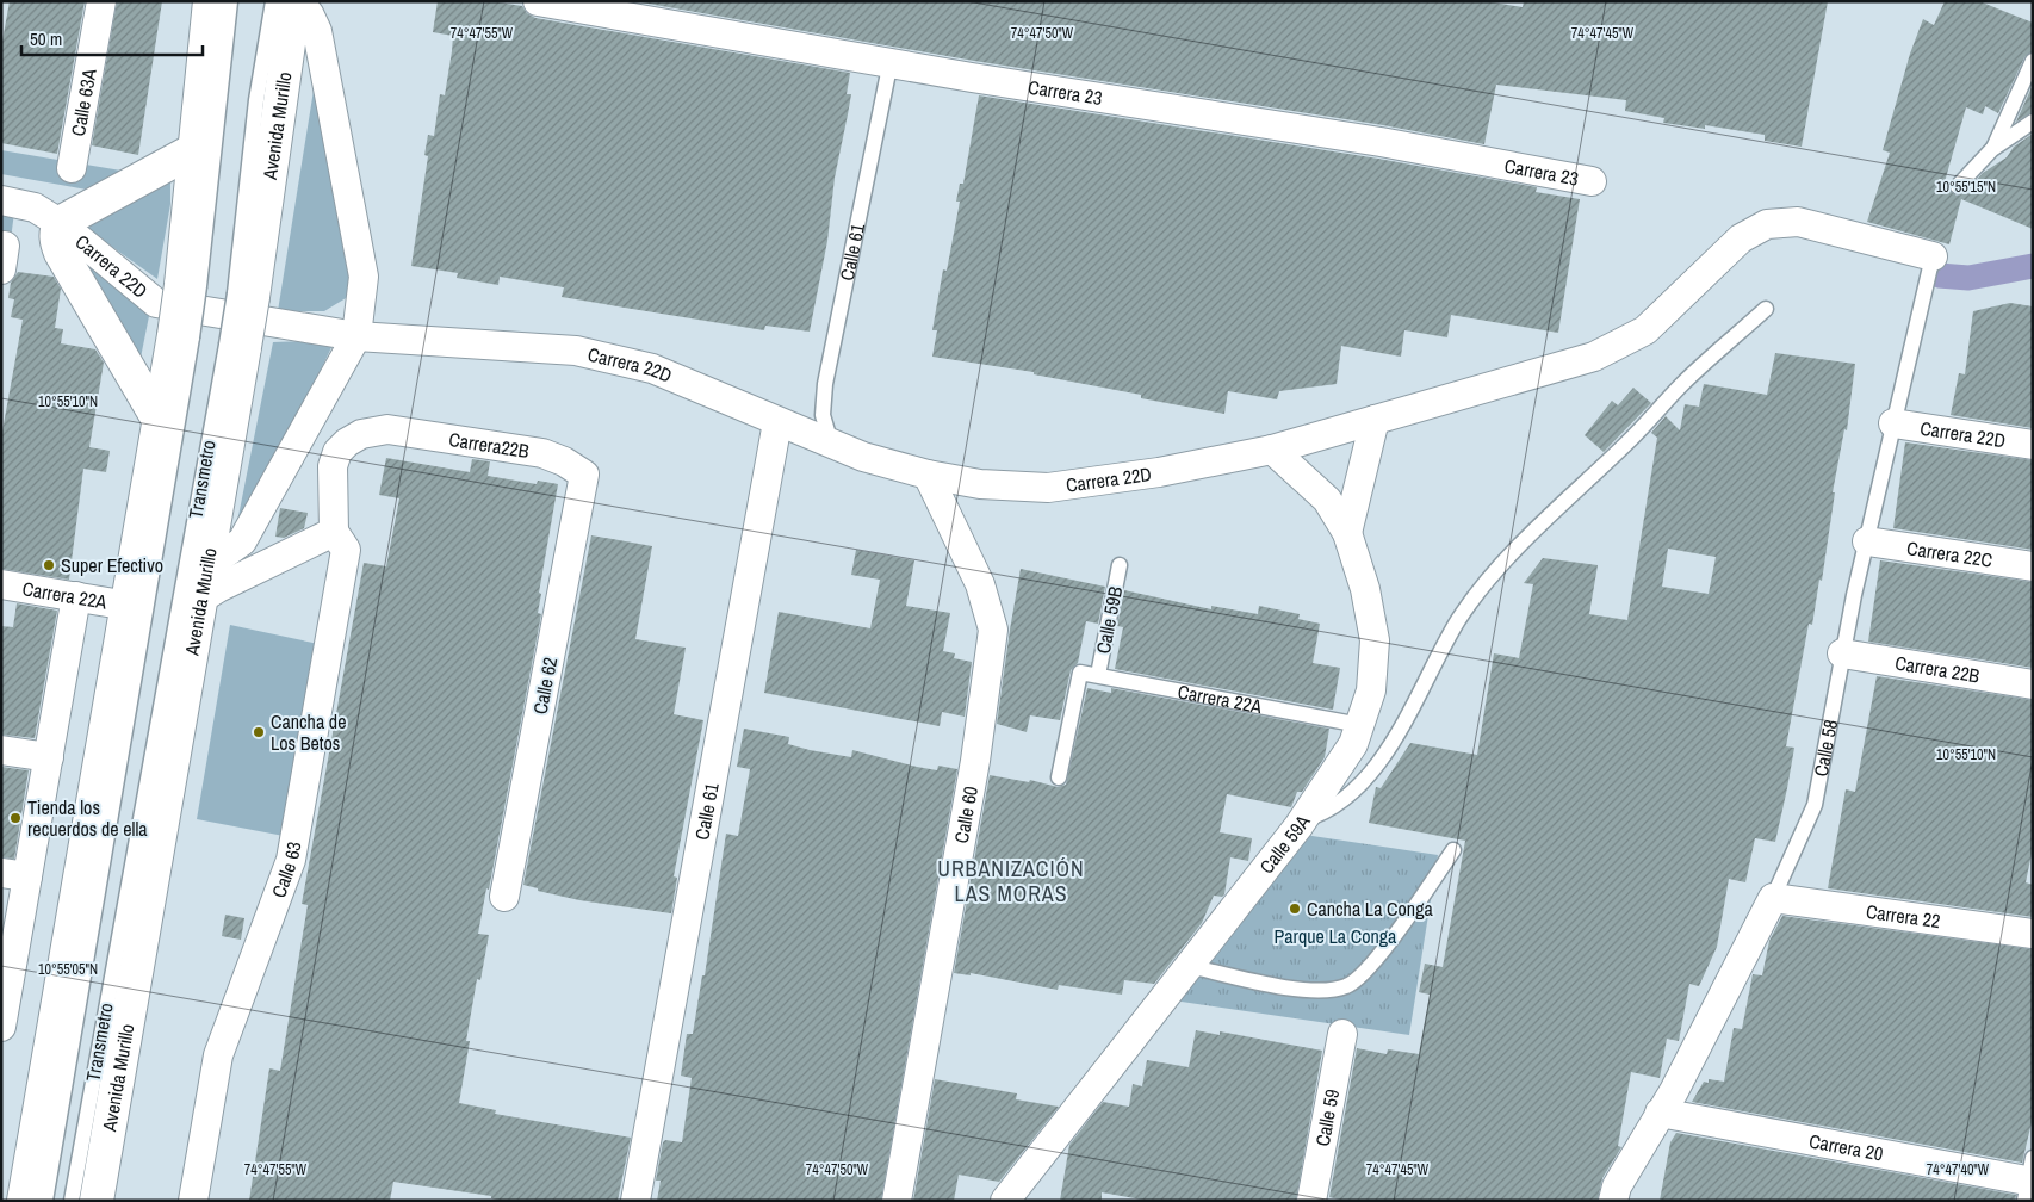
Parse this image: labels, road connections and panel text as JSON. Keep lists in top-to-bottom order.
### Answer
{
  "streets": {
    "main road": ["Avenida Murillo"],
    "street": [
      "Carrera 23",
      "Calle 63A",
      "Calle 61",
      "Carrera 22D",
      "Carrera22B",
      "Carrera 22C",
      "Carrera 22A",
      "Carrera 22B",
      "Calle 62",
      "Calle 58",
      "Calle 60",
      "Calle 59A",
      "Calle 63",
      "Carrera 22",
      "Calle 59",
      "Carrera 20"
    ],
    "lane": ["Transmetro", "Calle 59B"]
  },
  "crossings": [
    ["Carrera 23", "Calle 61"],
    ["Avenida Murillo", "Transmetro"],
    ["Calle 61", "Carrera 22D"],
    ["Carrera 22D", "Calle 58"],
    ["Carrera 22D", "Calle 60"],
    ["Carrera 22D", "Calle 59A"],
    ["Carrera22B", "Calle 62"],
    ["Carrera22B", "Calle 63"],
    ["Carrera 22C", "Calle 58"],
    ["Carrera 22A", "Calle 59B"],
    ["Carrera 22A", "Calle 59A"],
    ["Carrera 22B", "Calle 58"],
    ["Calle 58", "Carrera 22"],
    ["Calle 58", "Carrera 20"]
  ],
  "districts": ["URBANIZACIÓN LAS MORAS"],
  "parks": ["Parque La Conga"],
  "places": [
    "Super Efectivo",
    "Cancha de Los Betos",
    "Tienda los recuerdos de ella",
    "Cancha La Conga"
  ],
  "scale_bar": "50 m",
  "coordinates": [
    "74°47'55\"W",
    "74°47'50\"W",
    "74°47'45\"W",
    "10°55'15\"N",
    "10°55'10\"N",
    "10°55'05\"N",
    "74°47'40\"W"
  ]
}
